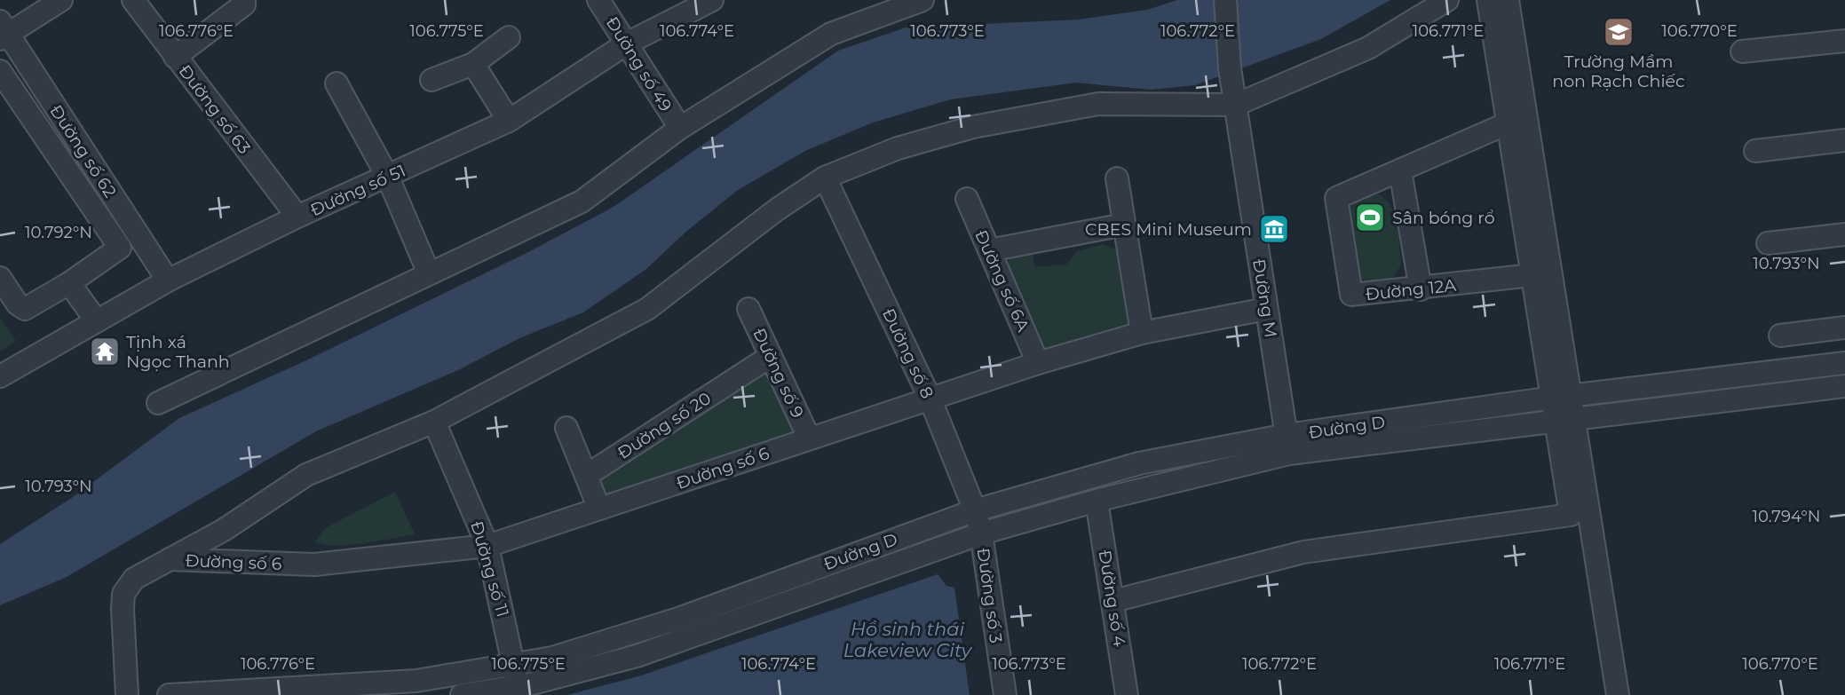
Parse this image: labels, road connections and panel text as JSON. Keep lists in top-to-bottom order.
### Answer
{
  "streets": {
    "street": [
      "Đường số 49",
      "Đường số 63",
      "Đường số 62",
      "Đường số 51",
      "Đường số 6A",
      "Đường 12A",
      "Đường M",
      "Đường số 8",
      "Đường số 9",
      "Đường số 20",
      "Đường D",
      "Đường số 6",
      "Đường số 11",
      "Đường số 3",
      "Đường số 4"
    ]
  },
  "crossings": [
    ["Đường số 49", "Đường số 51"],
    ["Đường số 63", "Đường số 51"],
    ["Đường số 62", "Đường số 51"],
    ["Đường số 6A", "Đường số 6"],
    ["Đường M", "Đường D"],
    ["Đường M", "Đường số 6"],
    ["Đường số 8", "Đường D"],
    ["Đường số 8", "Đường số 6"],
    ["Đường số 8", "Đường số 3"],
    ["Đường số 9", "Đường số 20"],
    ["Đường số 9", "Đường số 6"],
    ["Đường D", "Đường số 11"],
    ["Đường D", "Đường số 3"],
    ["Đường D", "Đường số 4"],
    ["Đường số 6", "Đường số 11"]
  ],
  "water": ["Hồ sinh thái Lakeview City"],
  "places": {
    "school or university": ["Trường Mầm non Rạch Chiếc"],
    "sports": ["Sân bóng rổ"],
    "museum": ["CBES Mini Museum"],
    "temple": ["Tịnh xá Ngọc Thanh"]
  },
  "coordinates": [
    "106.776°E",
    "106.775°E",
    "106.774°E",
    "106.773°E",
    "106.772°E",
    "106.771°E",
    "106.770°E",
    "10.792°N",
    "10.793°N",
    "10.794°N"
  ]
}
